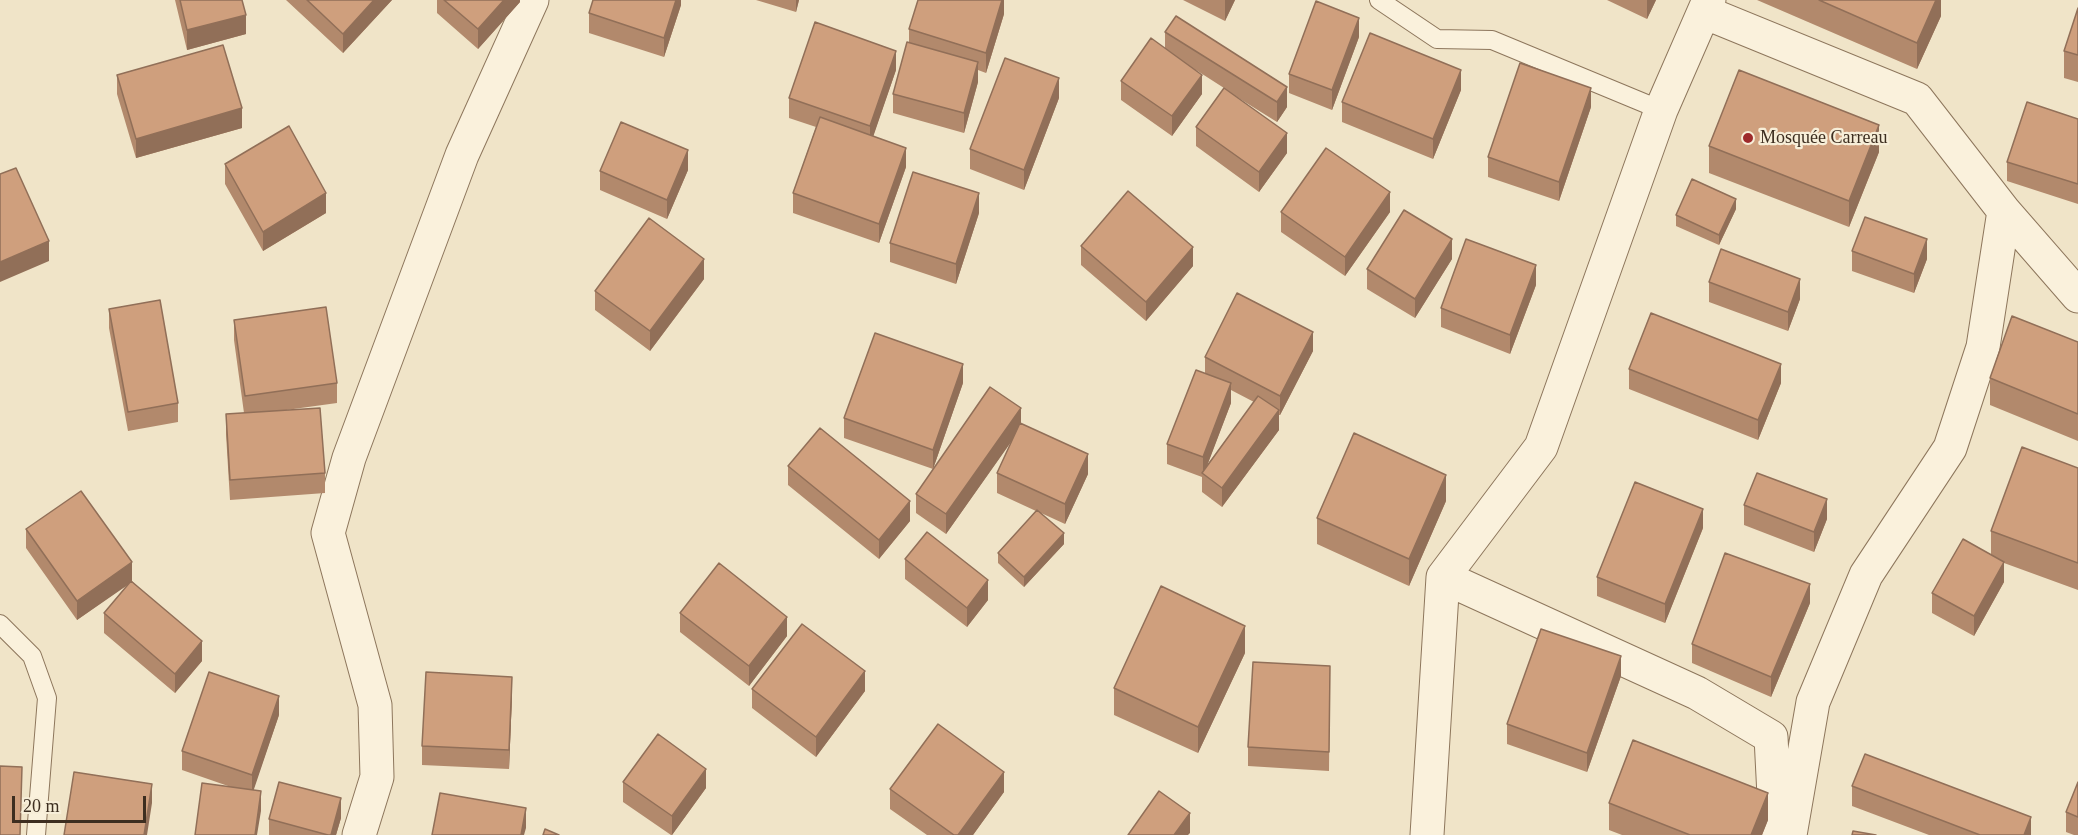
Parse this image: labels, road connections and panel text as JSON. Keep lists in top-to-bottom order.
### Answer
{
  "places": ["Mosquée Carreau"],
  "scale_bar": "20 m"
}
